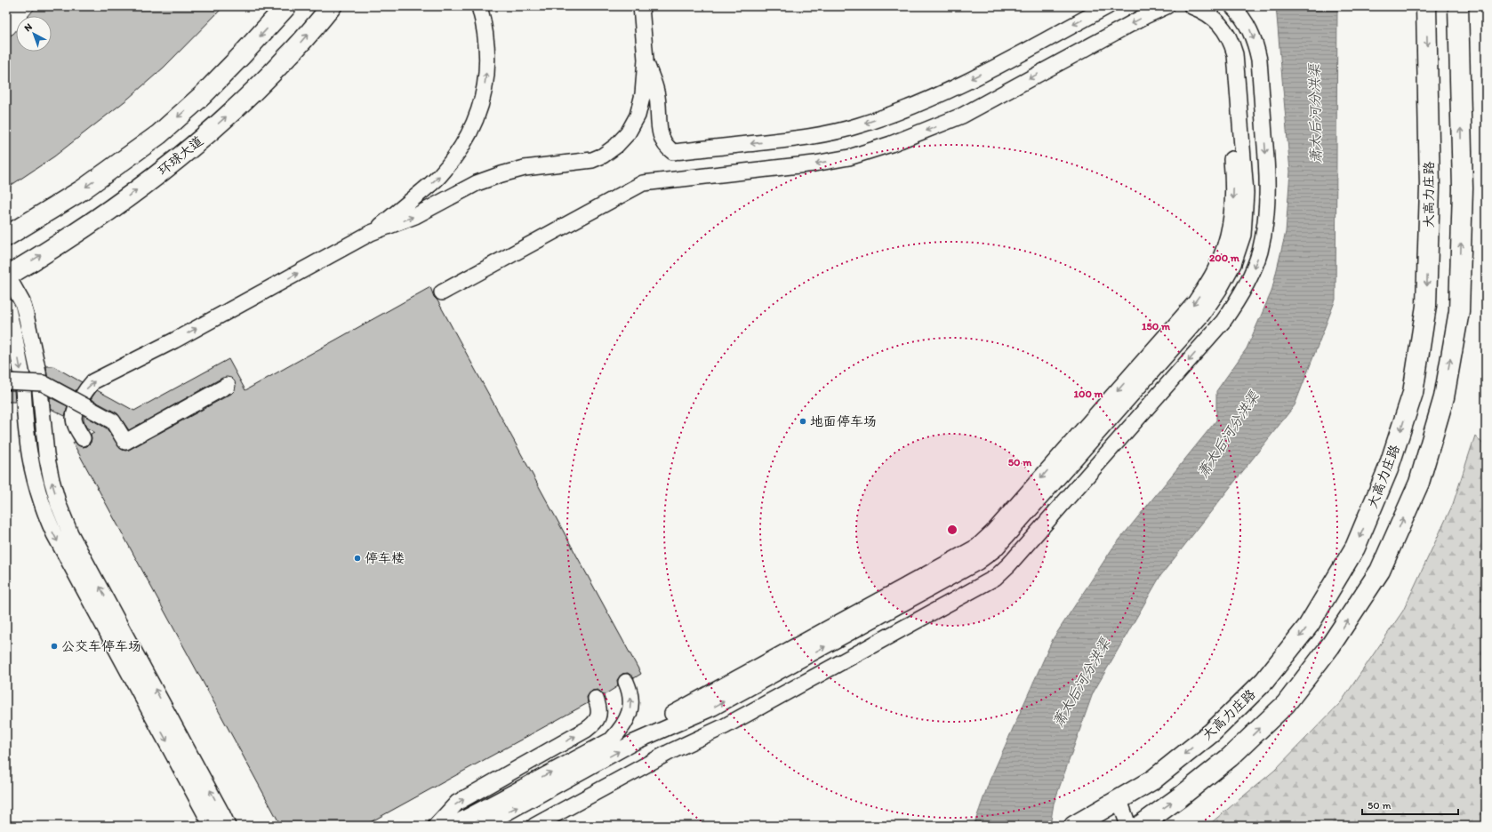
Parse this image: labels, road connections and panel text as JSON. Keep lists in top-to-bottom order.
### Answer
{
  "streets": {
    "main road": ["环球大道", "大高力庄路"]
  },
  "water": ["萧太后河分洪渠"],
  "places": ["地面停车场", "停车楼", "公交车停车场"],
  "scale_bar": "50 m",
  "north": "top left",
  "rings": [
    "200 m",
    "150 m",
    "100 m",
    "50 m"
  ]
}
